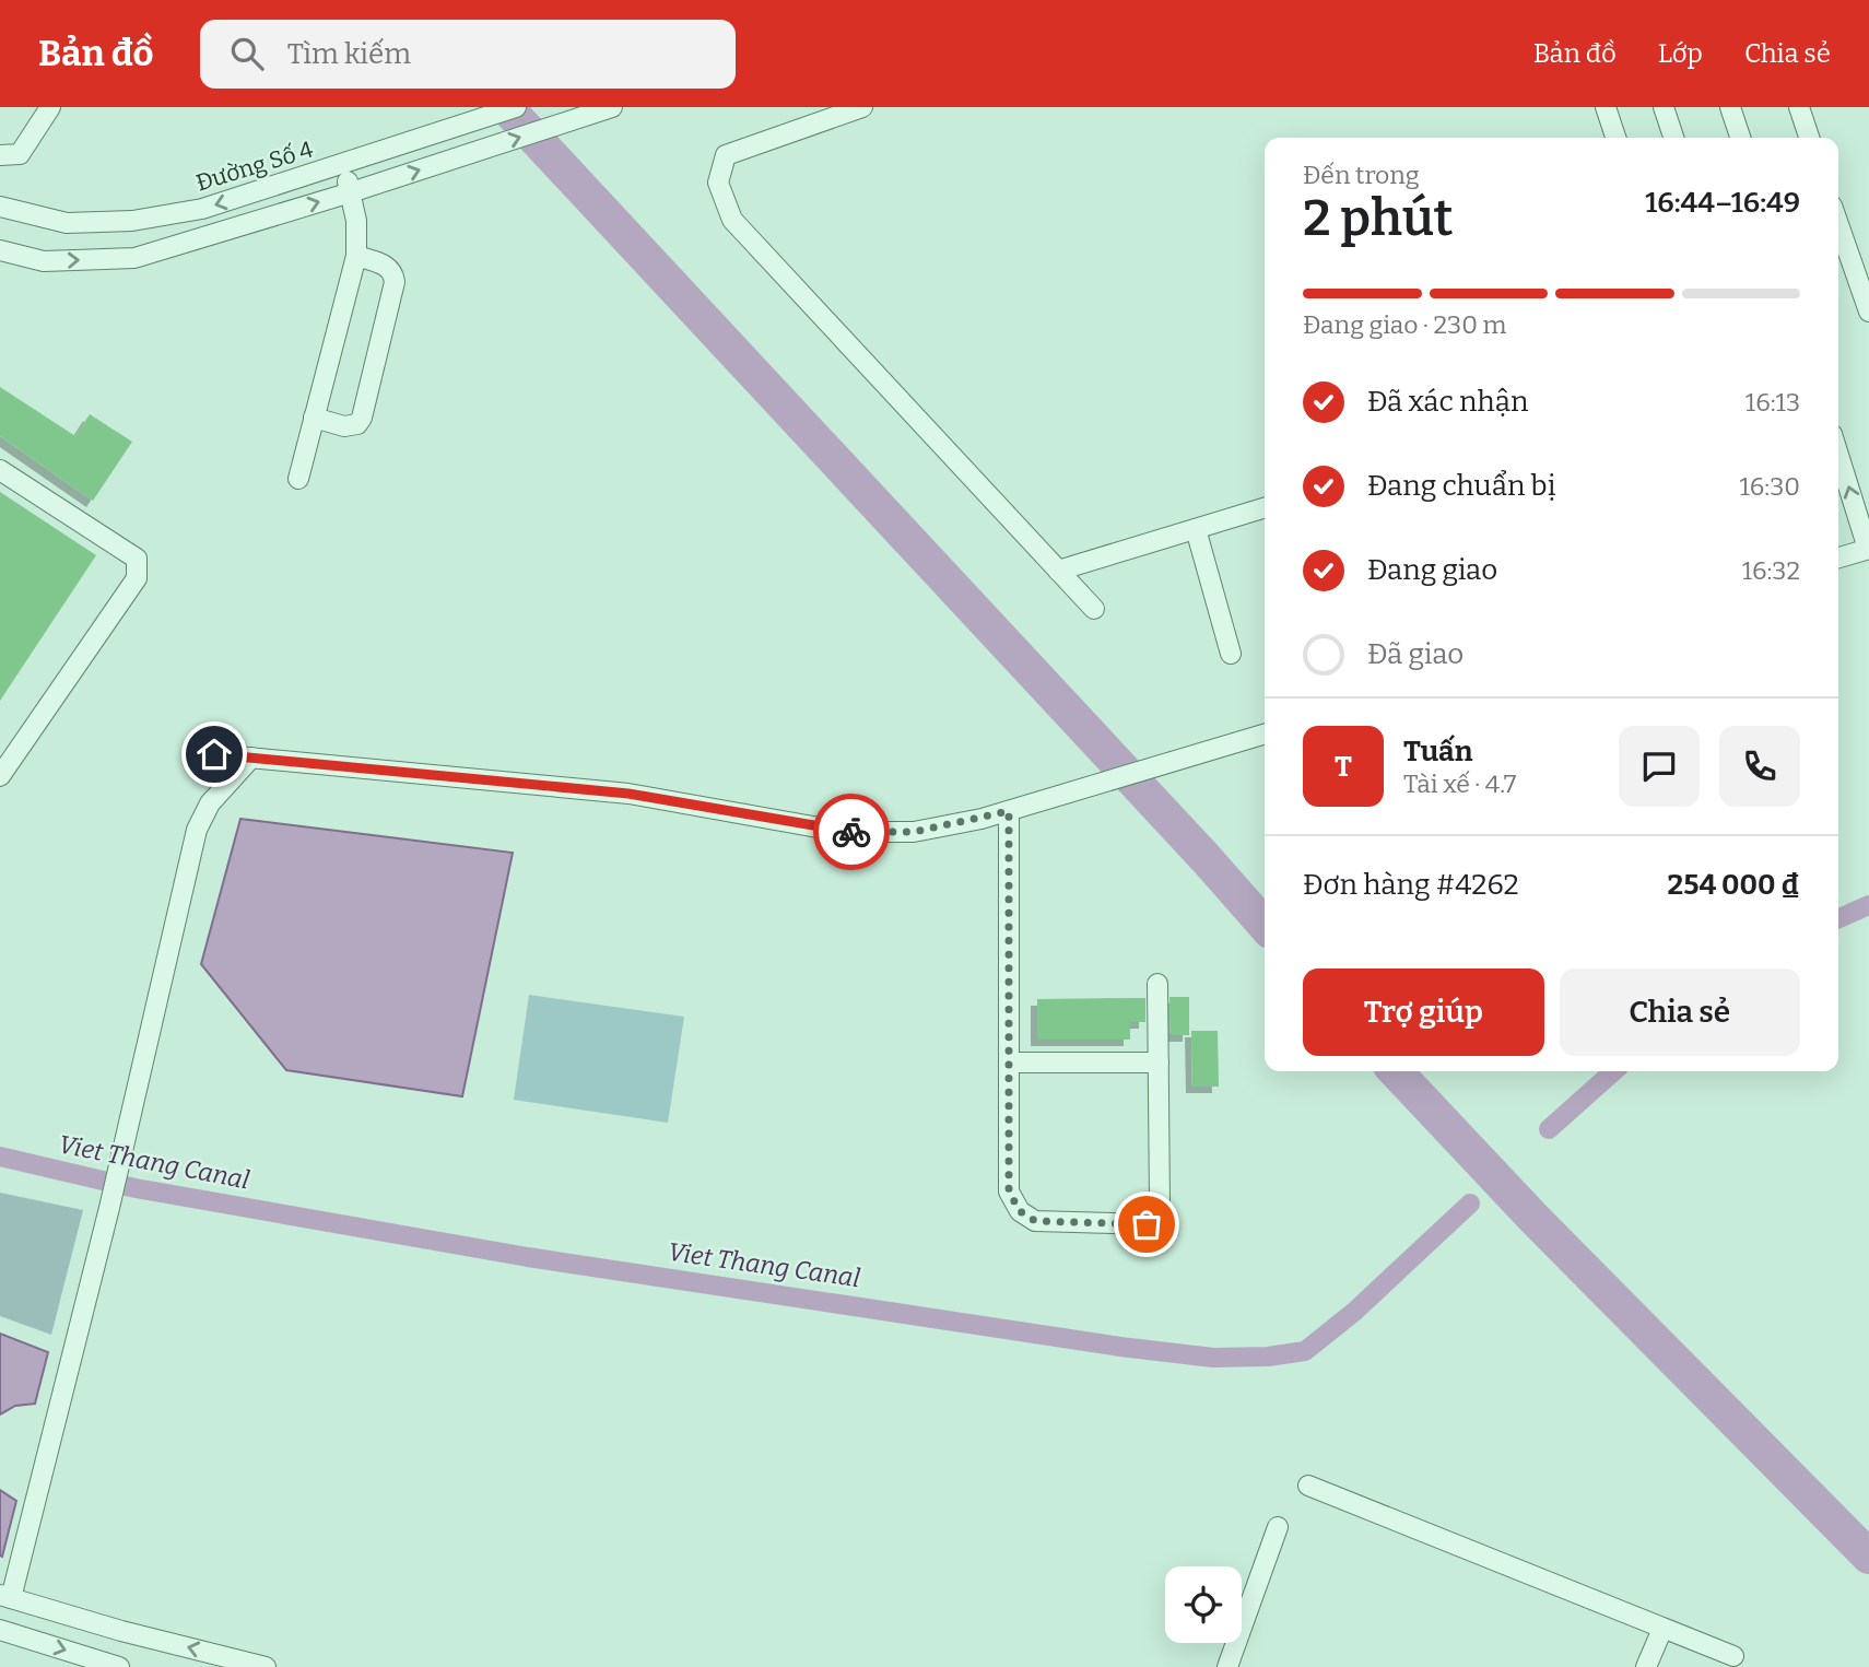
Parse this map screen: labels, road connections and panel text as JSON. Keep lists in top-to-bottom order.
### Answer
{
  "streets": {
    "street": ["Đường Số 4"]
  },
  "water": ["Viet Thang Canal"],
  "page": {
    "header": "Bản đồ",
    "search": "Tìm kiếm",
    "nav": ["Bản đồ", "Lớp", "Chia sẻ"],
    "heading": ["2 phút", "Đến trong", "16:44–16:49"],
    "panel": [
      "Tuấn",
      "Tài xế · 4.7",
      "Đơn hàng #4262",
      "254 000 ₫"
    ],
    "bar": "Đang giao · 230 m",
    "list": [
      ["Đã xác nhận", "16:13"],
      ["Đang chuẩn bị", "16:30"],
      ["Đang giao", "16:32"],
      "Đã giao"
    ],
    "round": "T",
    "buttons": ["Trợ giúp", "Chia sẻ"]
  }
}
